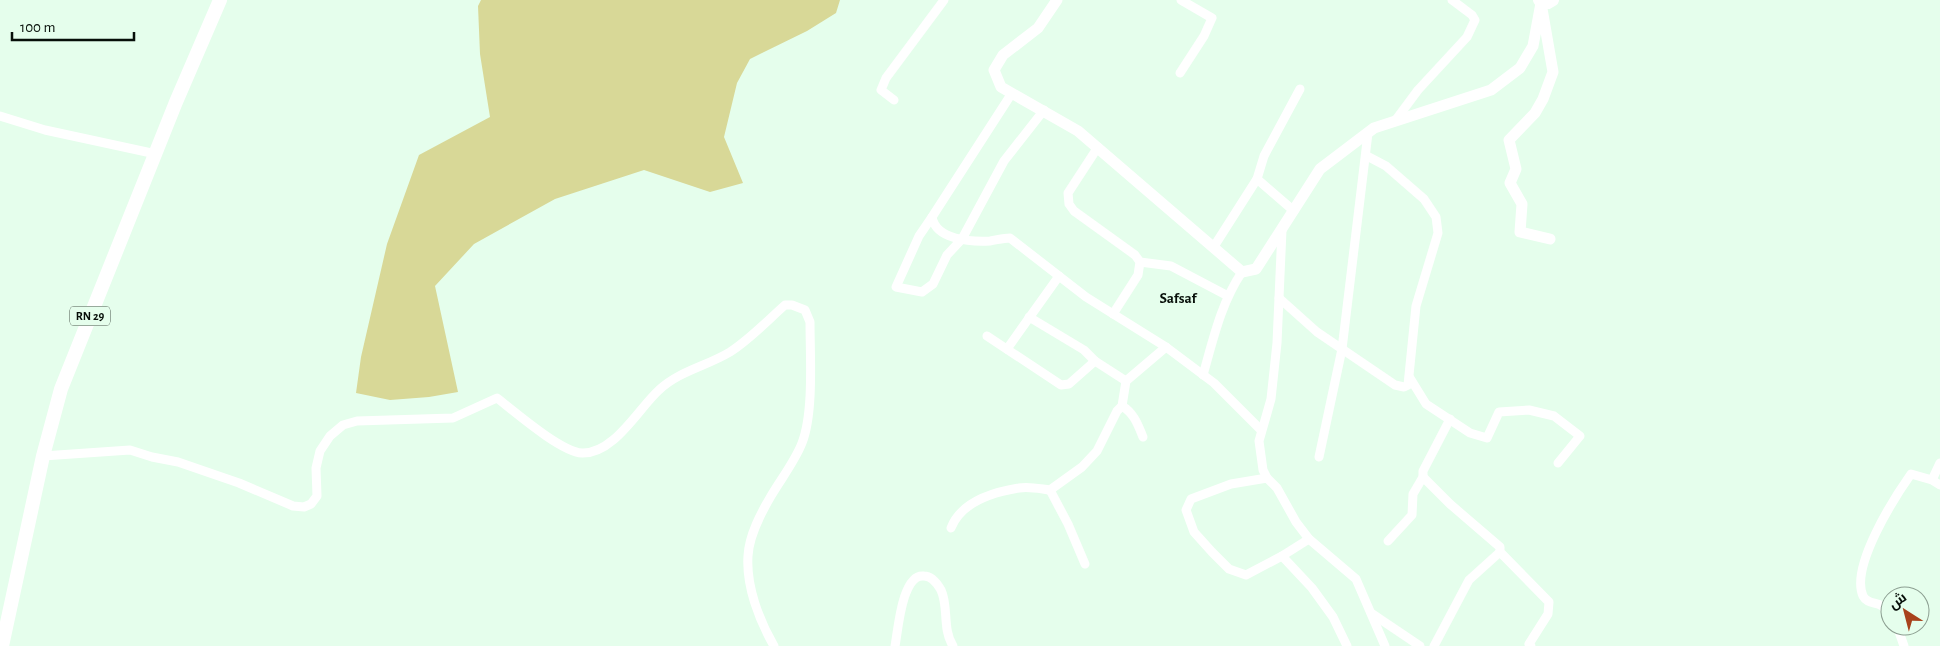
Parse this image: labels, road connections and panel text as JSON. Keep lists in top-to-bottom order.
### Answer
{
  "streets": {
    "main road": ["RN 29"]
  },
  "districts": ["Safsaf"],
  "scale_bar": "100 m",
  "north": "top left"
}
